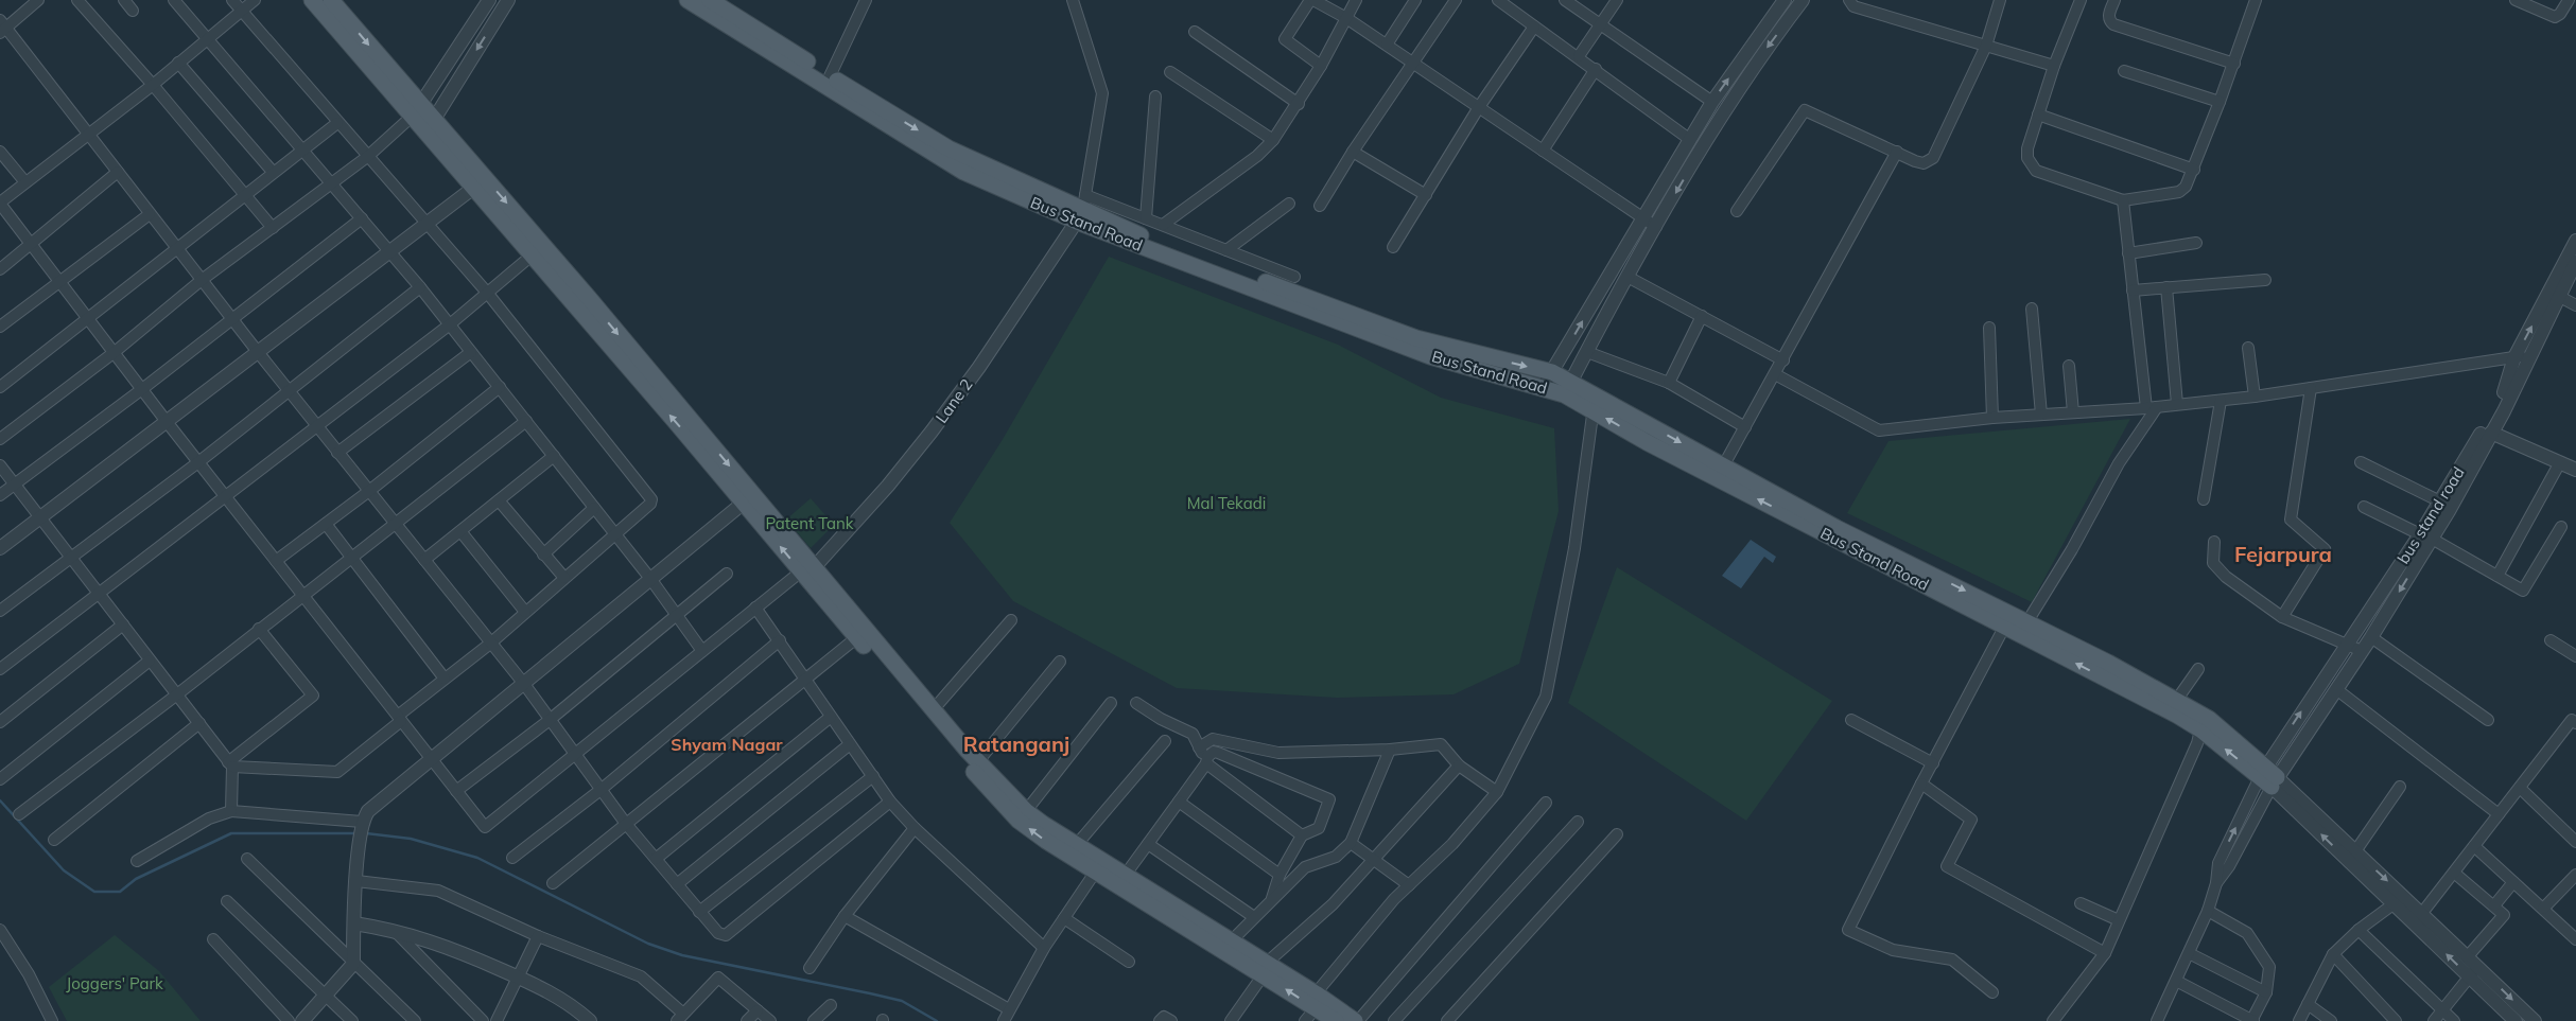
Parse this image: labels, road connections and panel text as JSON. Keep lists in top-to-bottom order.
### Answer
{
  "streets": {
    "main road": ["Bus Stand Road"],
    "street": ["Lane 2", "bus stand road"]
  },
  "crossings": [
    ["Bus Stand Road", "Lane 2"],
    ["Bus Stand Road", "bus stand road"]
  ],
  "districts": ["Fejarpura", "Ratanganj", "Shyam Nagar"],
  "parks": ["Mal Tekadi", "Patent Tank", "Joggers' Park"]
}
